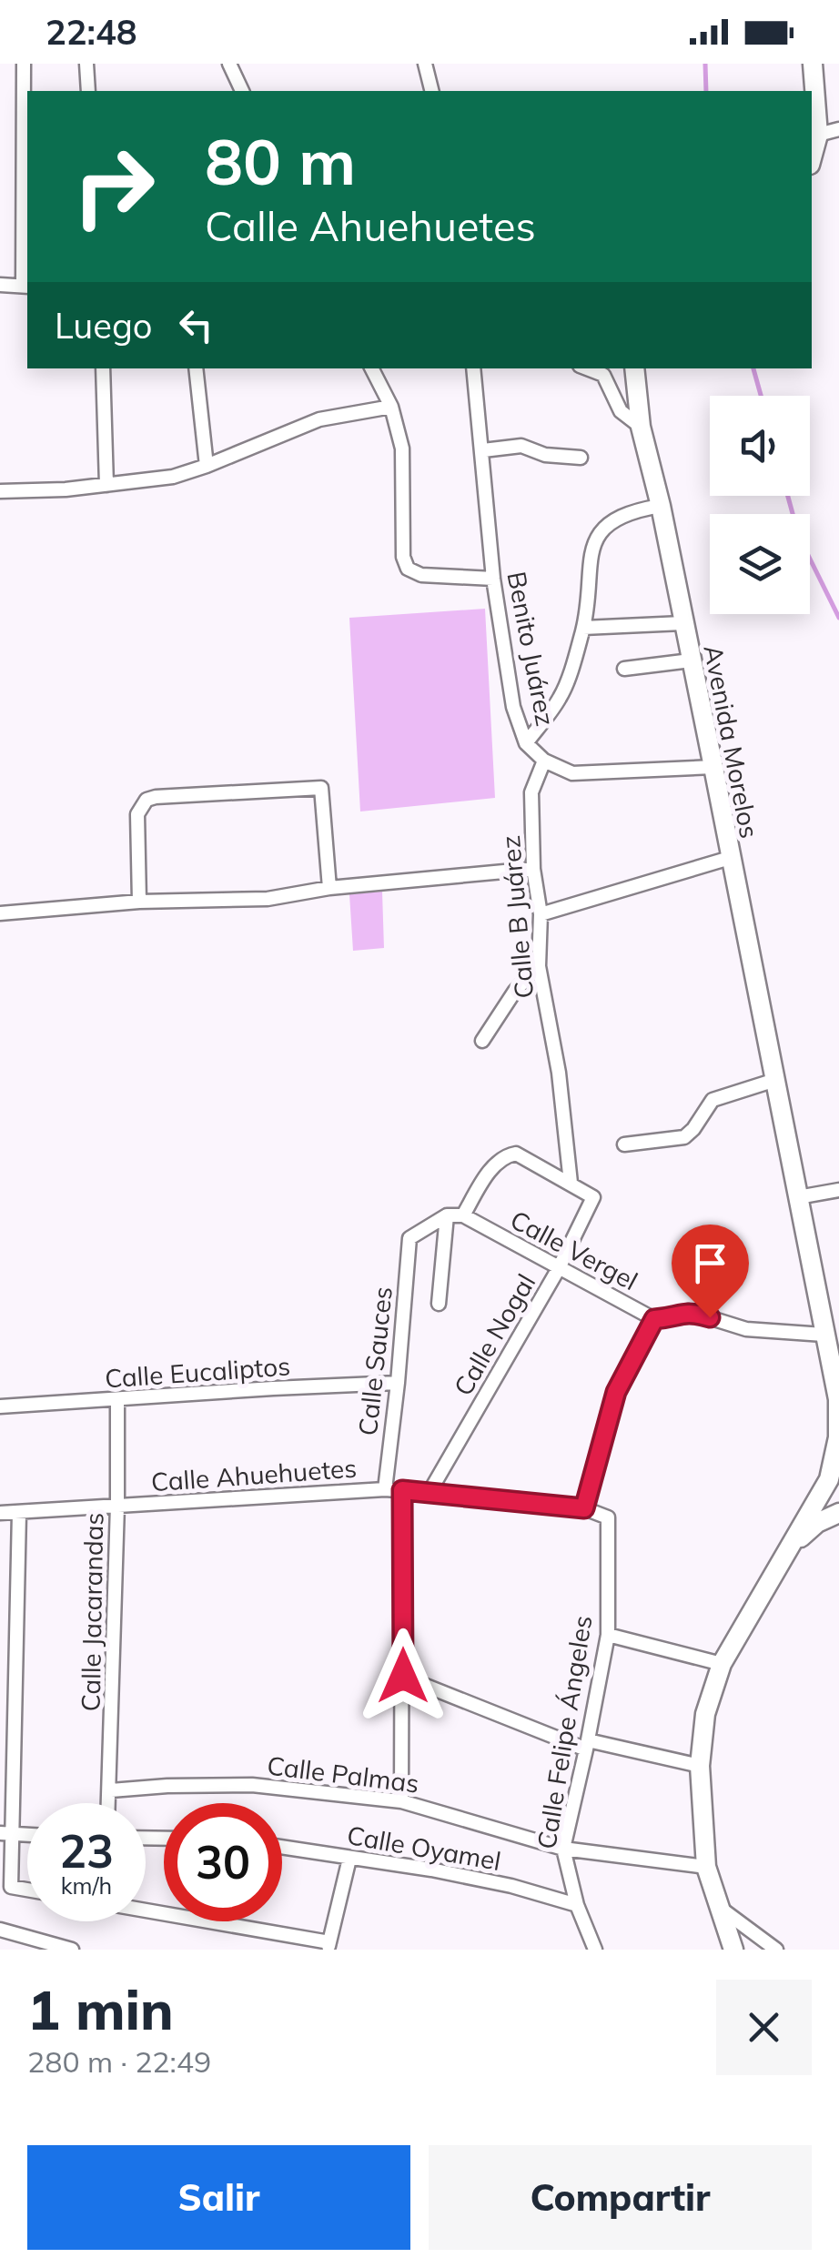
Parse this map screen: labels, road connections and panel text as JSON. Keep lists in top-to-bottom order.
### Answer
{
  "streets": {
    "main road": ["Avenida Morelos"],
    "street": [
      "Benito Juárez",
      "Calle B Juárez",
      "Calle Vergel",
      "Calle Nogal",
      "Calle Sauces",
      "Calle Eucaliptos",
      "Calle Ahuehuetes",
      "Calle Jacarandas",
      "Calle Felipe Ángeles",
      "Calle Palmas",
      "Calle Oyamel"
    ]
  },
  "crossings": [
    ["Benito Juárez", "Avenida Morelos"],
    ["Benito Juárez", "Calle B Juárez"],
    ["Avenida Morelos", "Calle Vergel"],
    ["Calle B Juárez", "Calle Nogal"],
    ["Calle Vergel", "Calle Nogal"],
    ["Calle Nogal", "Calle Ahuehuetes"],
    ["Calle Sauces", "Calle Eucaliptos"],
    ["Calle Sauces", "Calle Ahuehuetes"],
    ["Calle Eucaliptos", "Calle Jacarandas"],
    ["Calle Ahuehuetes", "Calle Jacarandas"],
    ["Calle Ahuehuetes", "Calle Felipe Ángeles"],
    ["Calle Jacarandas", "Calle Palmas"],
    ["Calle Felipe Ángeles", "Calle Palmas"],
    ["Calle Felipe Ángeles", "Calle Oyamel"]
  ],
  "page": {
    "status": "22:48",
    "turn": ["80 m", "Calle Ahuehuetes"],
    "then": "Luego",
    "speed": "23 km/h",
    "limit": "30",
    "heading": ["1 min", "280 m · 22:49"],
    "buttons": ["Salir", "Compartir"]
  }
}
